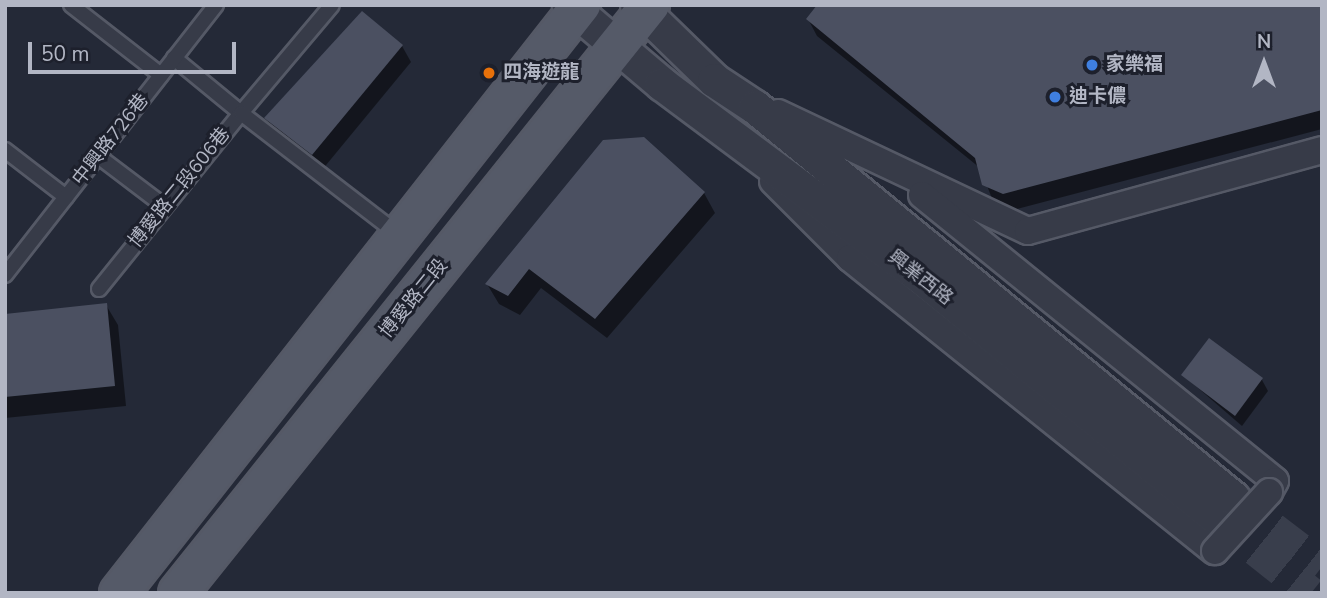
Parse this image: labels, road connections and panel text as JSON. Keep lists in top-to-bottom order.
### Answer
{
  "streets": {
    "main road": ["博愛路二段"],
    "street": ["興業西路"],
    "lane": ["中興路726巷", "博愛路二段606巷"]
  },
  "crossings": [
    ["興業西路", "博愛路二段"]
  ],
  "places": ["家樂福", "四海遊龍", "迪卡儂"],
  "scale_bar": "50 m",
  "north": "top"
}
